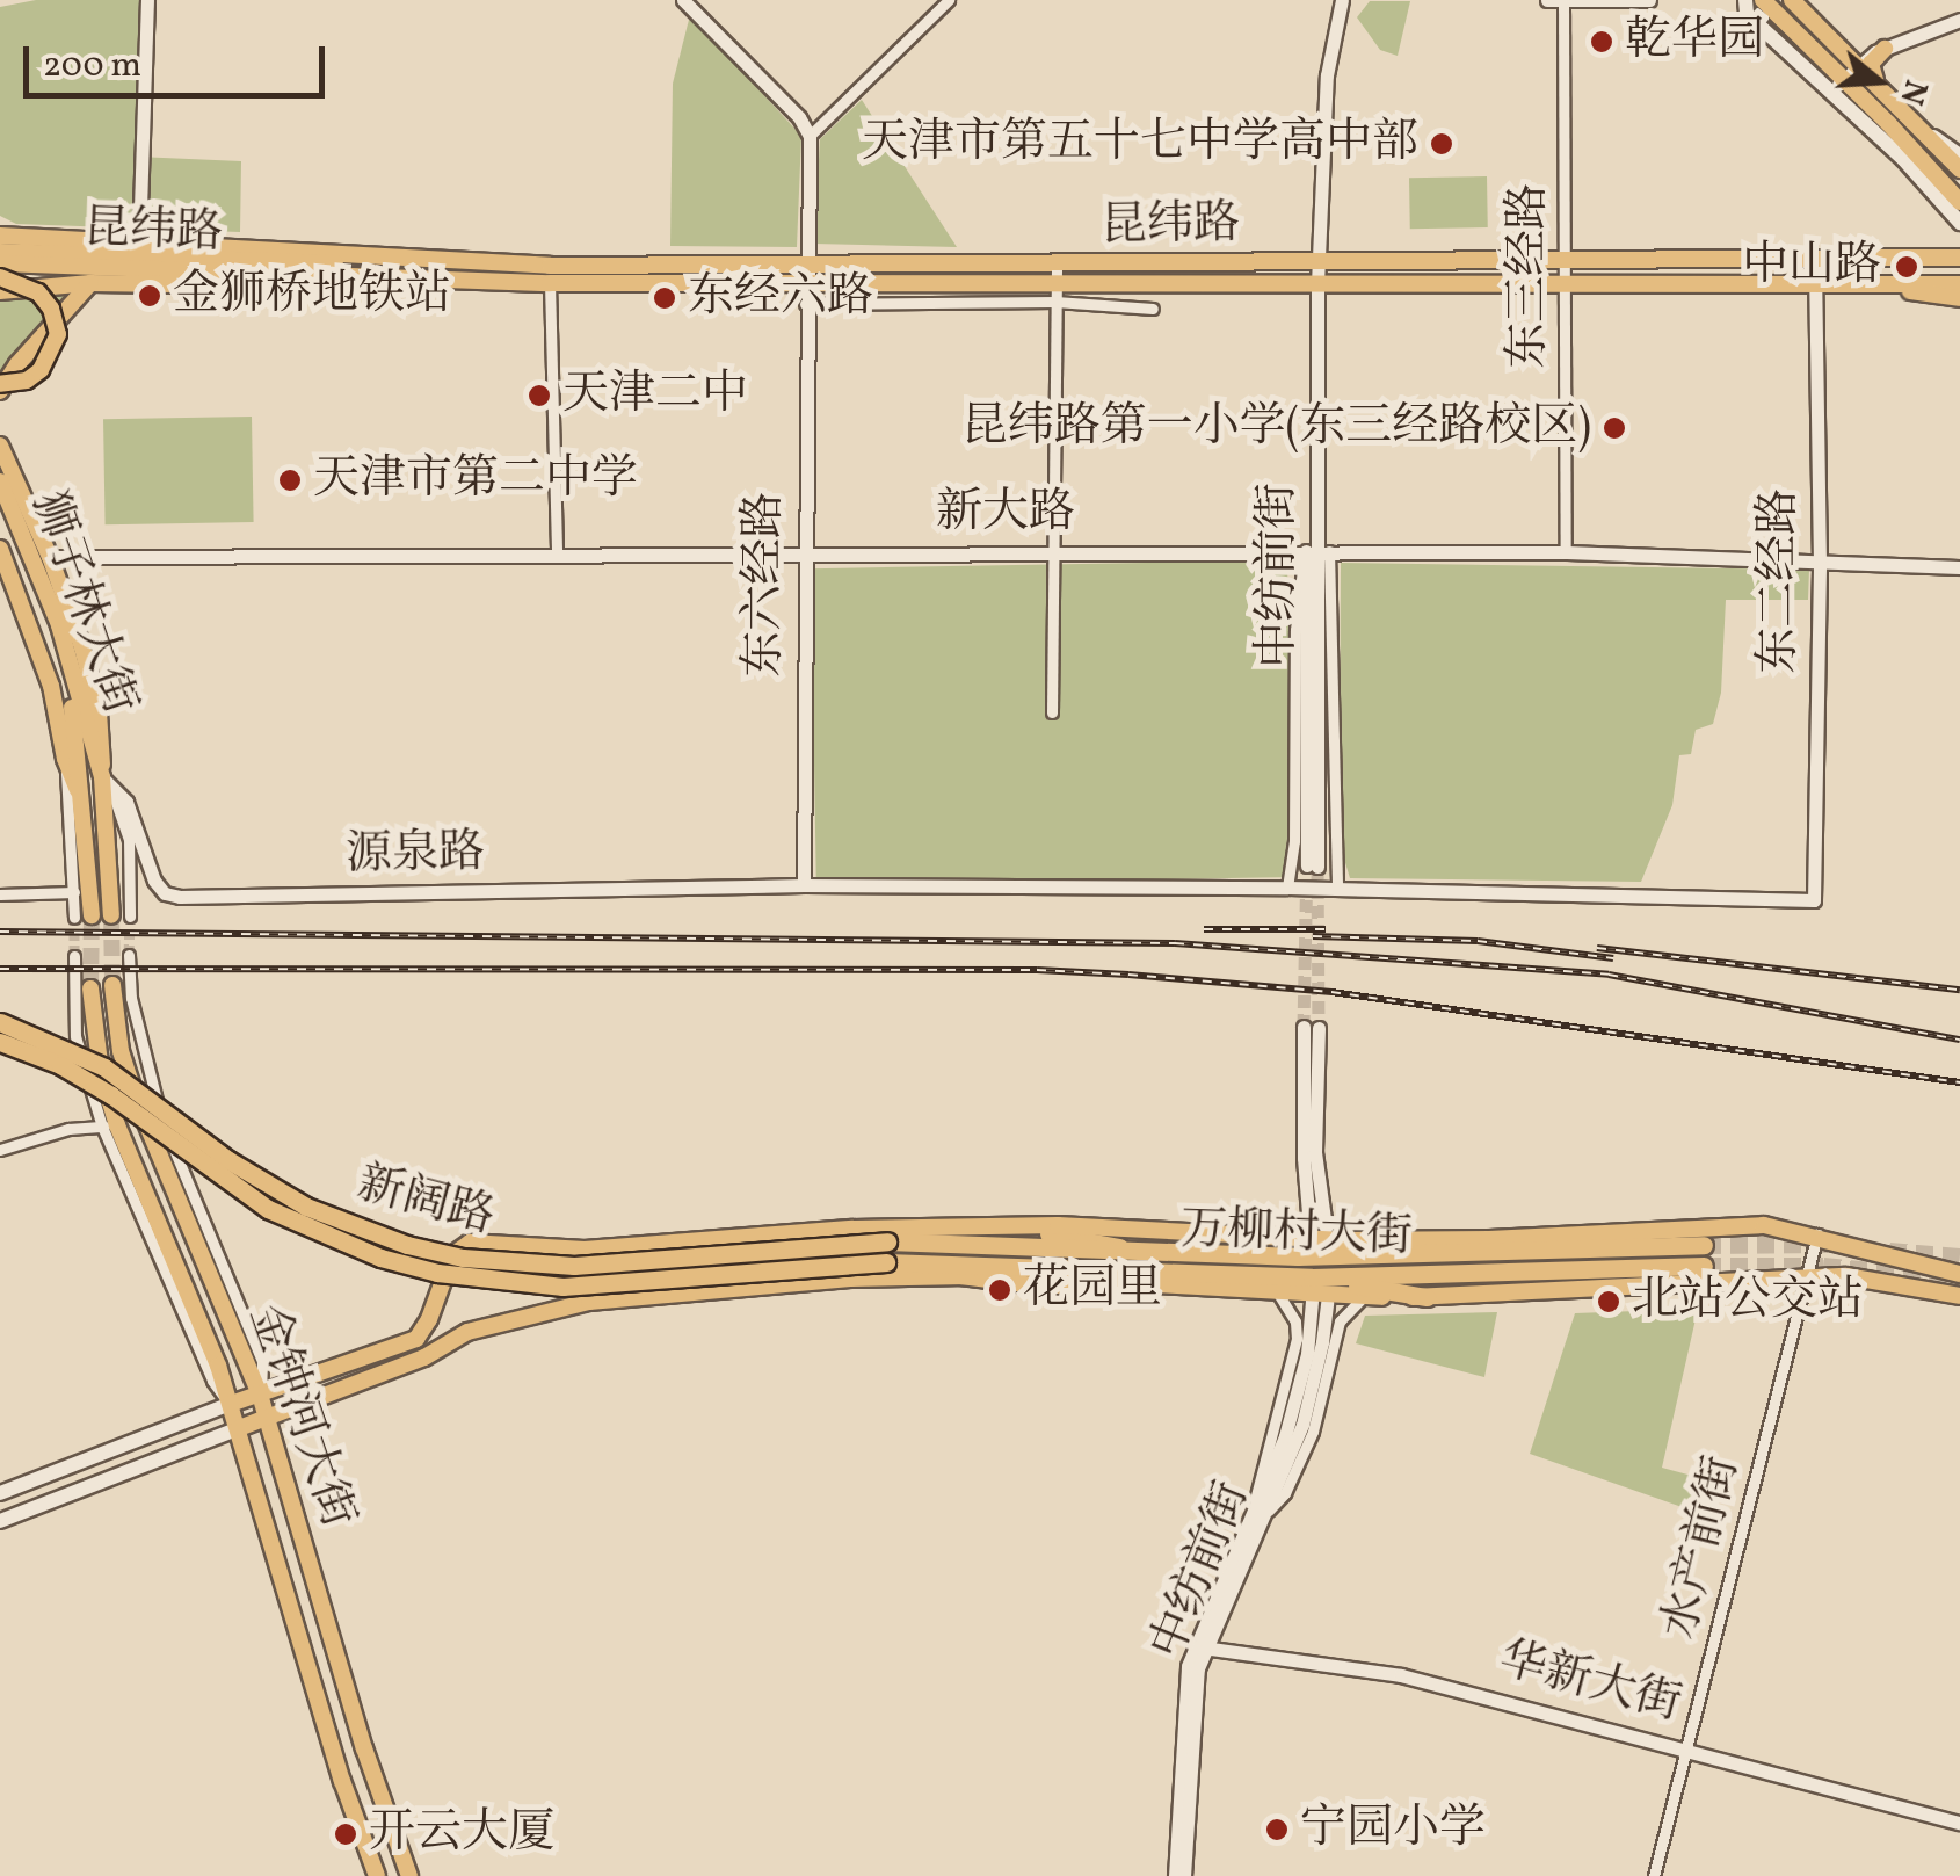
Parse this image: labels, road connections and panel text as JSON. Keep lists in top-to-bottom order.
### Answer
{
  "streets": {
    "highway": ["新阔路", "万柳村大街"],
    "main road": ["昆纬路", "狮子林大街", "金钟河大街"],
    "street": [
      "东三经路",
      "新大路",
      "中纺前街",
      "东二经路",
      "东六经路",
      "源泉路",
      "水产前街",
      "华新大街"
    ]
  },
  "crossings": [
    ["昆纬路", "东三经路"],
    ["昆纬路", "中纺前街"],
    ["昆纬路", "东二经路"],
    ["昆纬路", "东六经路"],
    ["东三经路", "新大路"],
    ["新大路", "中纺前街"],
    ["新大路", "东二经路"],
    ["新大路", "东六经路"],
    ["中纺前街", "华新大街"],
    ["东二经路", "源泉路"],
    ["东六经路", "源泉路"],
    ["新阔路", "万柳村大街"],
    ["水产前街", "华新大街"]
  ],
  "places": [
    "乾华园",
    "天津市第五十七中学高中部",
    "中山路",
    "金狮桥地铁站",
    "东经六路",
    "天津二中",
    "昆纬路第一小学(东三经路校区)",
    "天津市第二中学",
    "花园里",
    "北站公交站",
    "宁园小学",
    "开云大厦"
  ],
  "scale_bar": "200 m",
  "north": "right"
}
